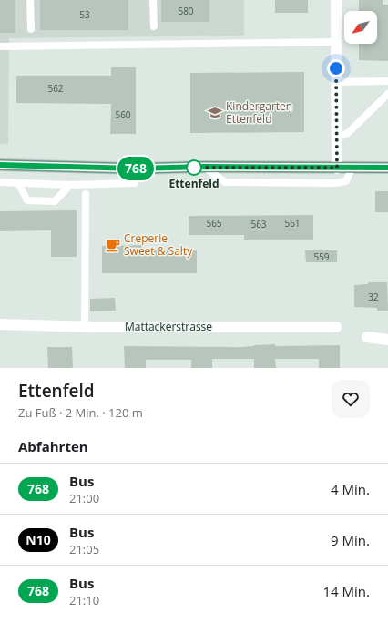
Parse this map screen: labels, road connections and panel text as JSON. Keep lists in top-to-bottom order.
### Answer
{
  "streets": {
    "street": ["Mattackerstrasse"]
  },
  "places": {
    "school or university": ["Kindergarten Ettenfeld"],
    "other": ["Ettenfeld"],
    "cafe": ["Creperie Sweet & Salty"]
  },
  "lines": ["bus line 768"],
  "house_numbers": [
    "580",
    "53",
    "562",
    "560",
    "565",
    "561",
    "563",
    "559",
    "32"
  ],
  "north": "bottom left",
  "page": {
    "on_map": "768",
    "heading": [
      ["Ettenfeld", "Zu Fuß · 2 Min. · 120 m"],
      "Abfahrten"
    ],
    "list": [
      {
        "mark": "768",
        "name": "Bus",
        "note": "21:00",
        "value": "4 Min."
      },
      {
        "mark": "N10",
        "name": "Bus",
        "note": "21:05",
        "value": "9 Min."
      },
      {
        "mark": "768",
        "name": "Bus",
        "note": "21:10",
        "value": "14 Min."
      }
    ]
  }
}
